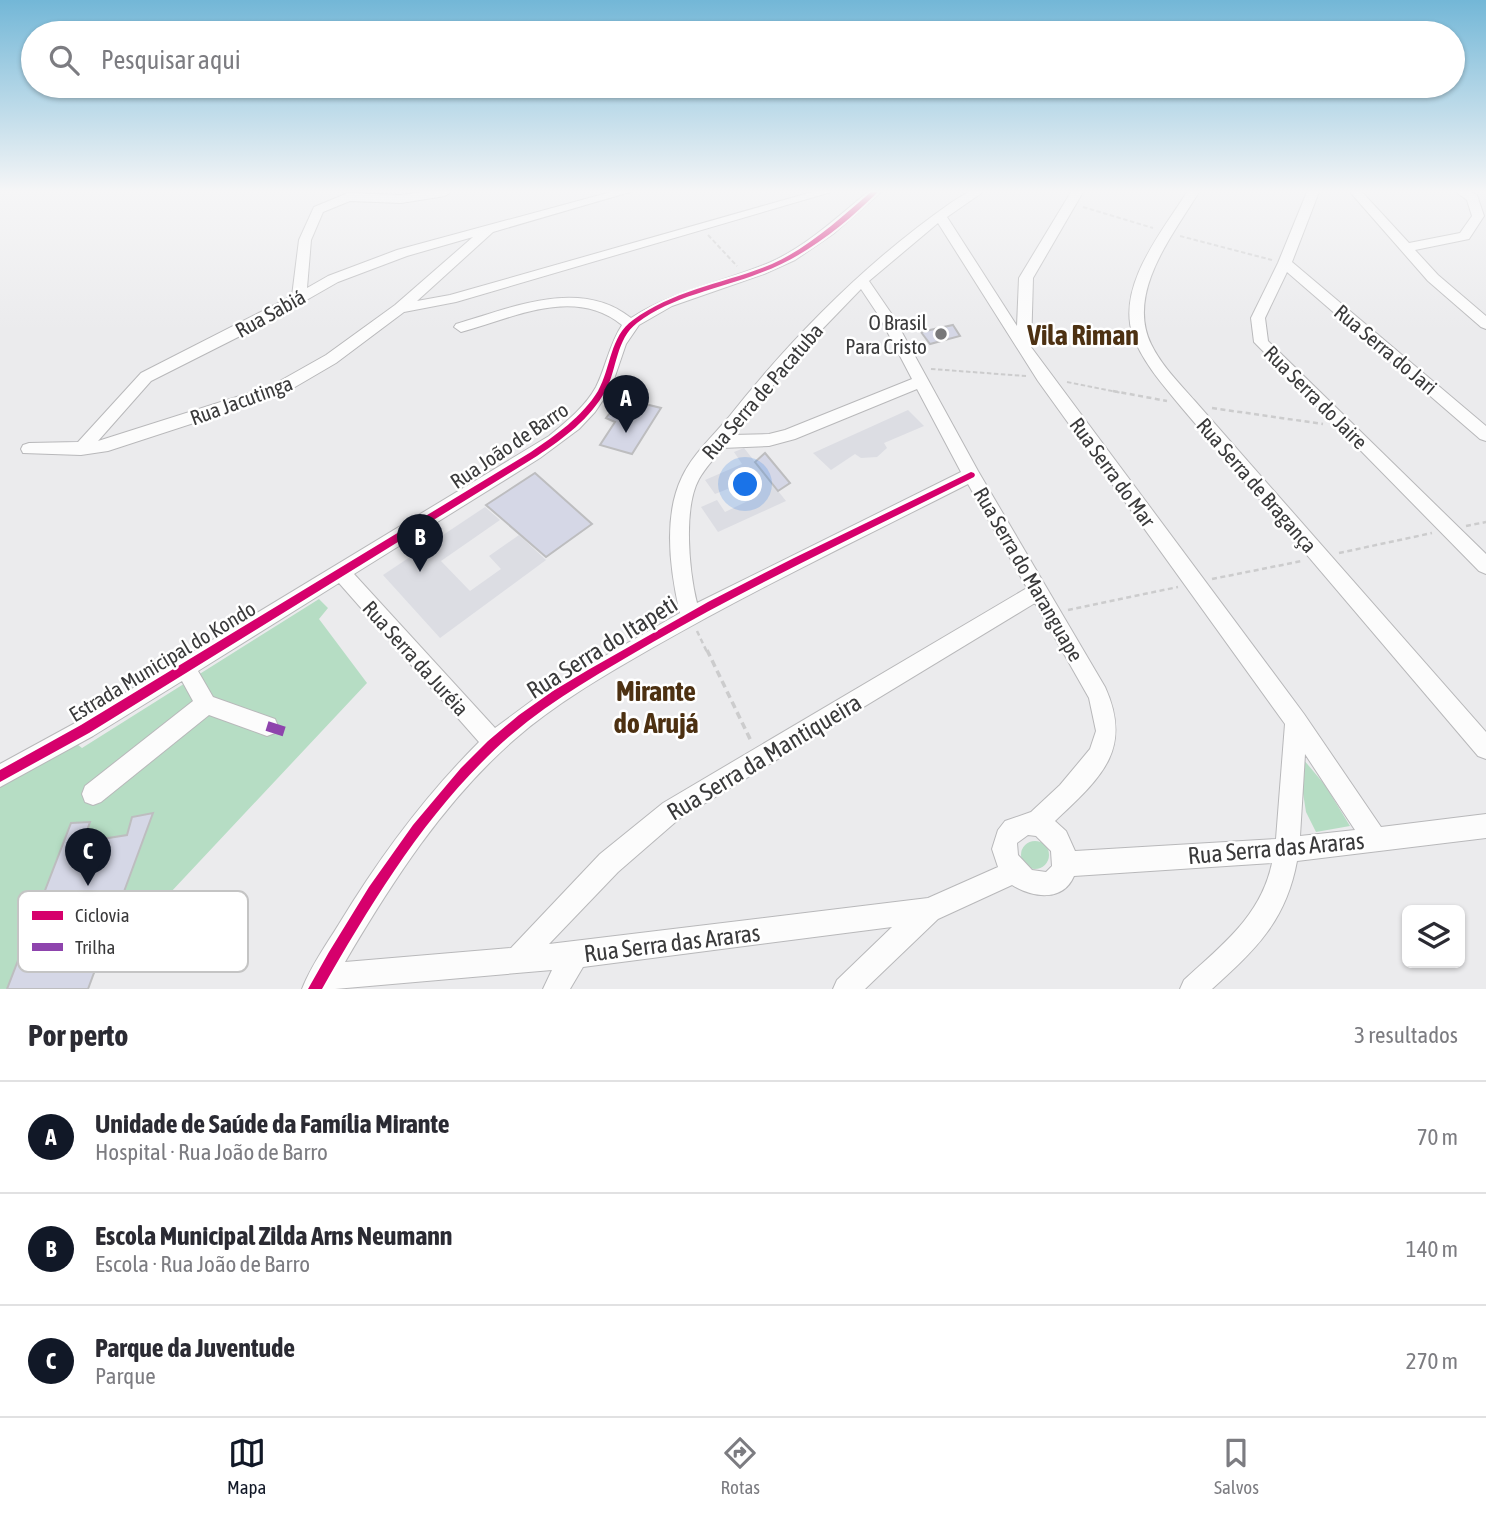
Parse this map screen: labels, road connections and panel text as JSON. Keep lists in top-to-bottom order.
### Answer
{
  "streets": {
    "street": [
      "Rua Sabiá",
      "Rua Serra do Jari",
      "Rua Serra de Pacatuba",
      "Rua Serra do Jaire",
      "Rua Jacutinga",
      "Rua João de Barro",
      "Rua Serra do Mar",
      "Rua Serra de Bragança",
      "Rua Serra do Maranguape",
      "Rua Serra do Itapeti",
      "Rua Serra da Juréia",
      "Estrada Municipal do Kondo",
      "Rua Serra da Mantiqueira",
      "Rua Serra das Araras"
    ]
  },
  "crossings": [
    ["Rua Sabiá", "Rua Jacutinga"],
    ["Rua Serra do Jari", "Rua Serra do Jaire"],
    ["Rua Serra de Pacatuba", "Rua Serra do Maranguape"],
    ["Rua Serra de Pacatuba", "Rua Serra do Itapeti"],
    ["Rua João de Barro", "Rua Serra da Juréia"],
    ["Rua João de Barro", "Estrada Municipal do Kondo"],
    ["Rua Serra do Mar", "Rua Serra das Araras"],
    ["Rua Serra do Maranguape", "Rua Serra do Itapeti"],
    ["Rua Serra do Maranguape", "Rua Serra da Mantiqueira"],
    ["Rua Serra do Maranguape", "Rua Serra das Araras"],
    ["Rua Serra do Itapeti", "Rua Serra da Juréia"],
    ["Rua Serra do Itapeti", "Rua Serra das Araras"],
    ["Rua Serra da Juréia", "Estrada Municipal do Kondo"],
    ["Rua Serra da Mantiqueira", "Rua Serra das Araras"]
  ],
  "districts": ["Vila Riman", "Mirante do Arujá"],
  "places": ["O Brasil Para Cristo"],
  "legend": ["Ciclovia", "Trilha"],
  "page": {
    "search": "Pesquisar aqui",
    "pins": ["A", "B", "C"],
    "heading": ["Por perto", "3 resultados"],
    "list": [
      {
        "mark": "A",
        "name": "Unidade de Saúde da Família Mirante",
        "note": "Hospital · Rua João de Barro",
        "value": "70 m"
      },
      {
        "mark": "B",
        "name": "Escola Municipal Zilda Arns Neumann",
        "note": "Escola · Rua João de Barro",
        "value": "140 m"
      },
      {
        "mark": "C",
        "name": "Parque da Juventude",
        "note": "Parque",
        "value": "270 m"
      }
    ],
    "nav": ["Mapa", "Rotas", "Salvos"]
  }
}
